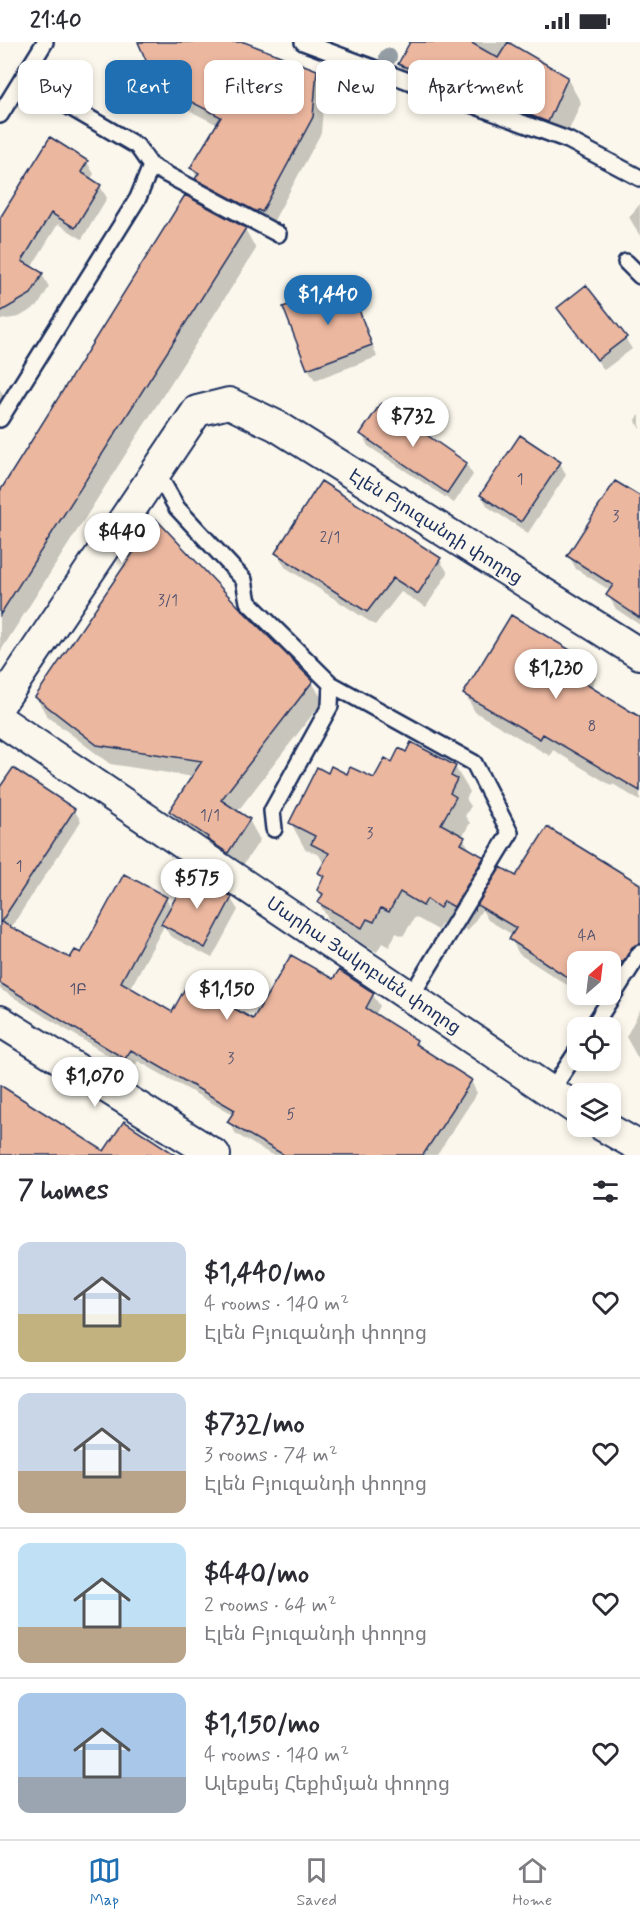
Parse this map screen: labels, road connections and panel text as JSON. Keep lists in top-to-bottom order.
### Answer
{
  "streets": {
    "street": ["Էլեն Բյուզանդի փողոց", "Մարիա Յակոբսեն փողոց"]
  },
  "house_numbers": [
    "1",
    "3",
    "2/1",
    "3/1",
    "8",
    "1/1",
    "3",
    "1",
    "4A",
    "1Բ",
    "3",
    "5"
  ],
  "north": "top right",
  "page": {
    "status": "21:40",
    "chip": [
      "Buy",
      "Rent",
      "Filters",
      "New",
      "Apartment"
    ],
    "price": [
      "$1,440",
      "$732",
      "$440",
      "$1,230",
      "$575",
      "$1,150",
      "$1,070"
    ],
    "heading": "7 homes",
    "list": [
      {
        "name": "$1,440/mo",
        "note": "4 rooms · 140 m² · Էլեն Բյուզանդի փողոց"
      },
      {
        "name": "$732/mo",
        "note": "3 rooms · 74 m² · Էլեն Բյուզանդի փողոց"
      },
      {
        "name": "$440/mo",
        "note": "2 rooms · 64 m² · Էլեն Բյուզանդի փողոց"
      },
      {
        "name": "$1,150/mo",
        "note": "4 rooms · 140 m² · Ալեքսեյ Հեքիմյան փողոց"
      }
    ],
    "tabs": ["Map", "Saved", "Home"]
  }
}
